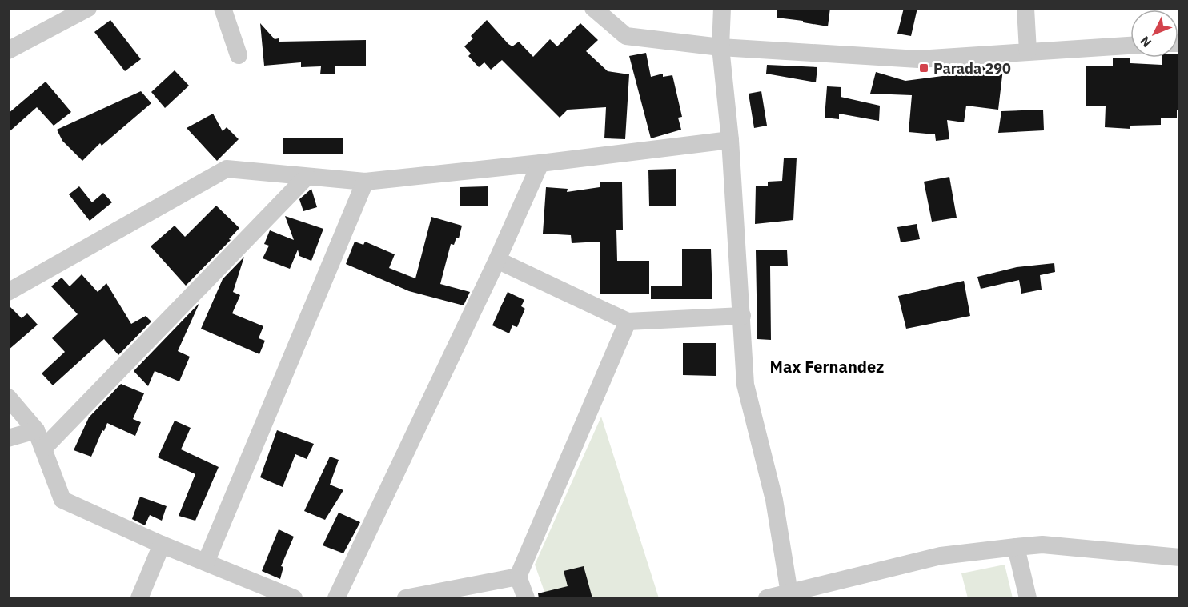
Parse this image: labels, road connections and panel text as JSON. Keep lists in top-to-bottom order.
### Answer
{
  "districts": ["Max Fernandez"],
  "places": {
    "transit": ["Parada 290"]
  },
  "north": "bottom left"
}
